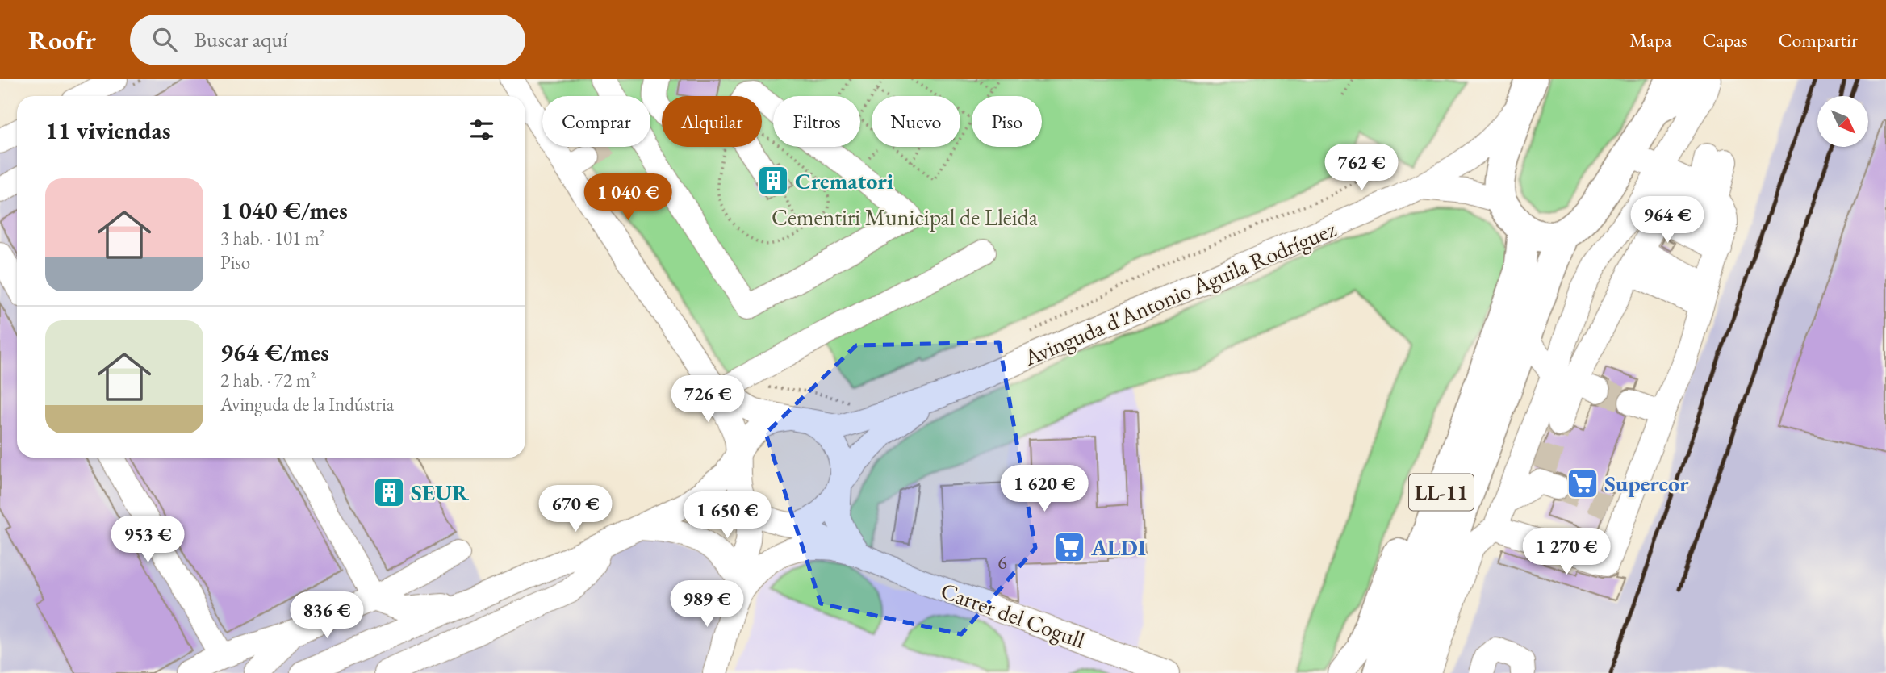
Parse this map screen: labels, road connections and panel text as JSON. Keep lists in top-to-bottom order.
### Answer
{
  "streets": {
    "main road": ["LL-11"],
    "street": ["Avinguda d'Antonio Águila Rodríguez", "Carrer del Cogull"]
  },
  "crossings": [
    ["Avinguda d'Antonio Águila Rodríguez", "Carrer del Cogull"]
  ],
  "parks": ["Cementiri Municipal de Lleida"],
  "places": {
    "building": ["Crematori", "SEUR"],
    "supermarket": ["Supercor", "ALDI"]
  },
  "house_numbers": ["6"],
  "north": "bottom right",
  "page": {
    "header": "Roofr",
    "search": "Buscar aquí",
    "nav": ["Mapa", "Capas", "Compartir"],
    "chip": [
      "Comprar",
      "Alquilar",
      "Filtros",
      "Nuevo",
      "Piso"
    ],
    "heading": "11 viviendas",
    "price": [
      "762 €",
      "1 040 €",
      "964 €",
      "726 €",
      "1 620 €",
      "670 €",
      "1 650 €",
      "953 €",
      "1 270 €",
      "989 €",
      "836 €"
    ],
    "list": [
      {
        "name": "1 040 €/mes",
        "note": "3 hab. · 101 m² · Piso"
      },
      {
        "name": "964 €/mes",
        "note": "2 hab. · 72 m² · Avinguda de la Indústria"
      }
    ]
  }
}
